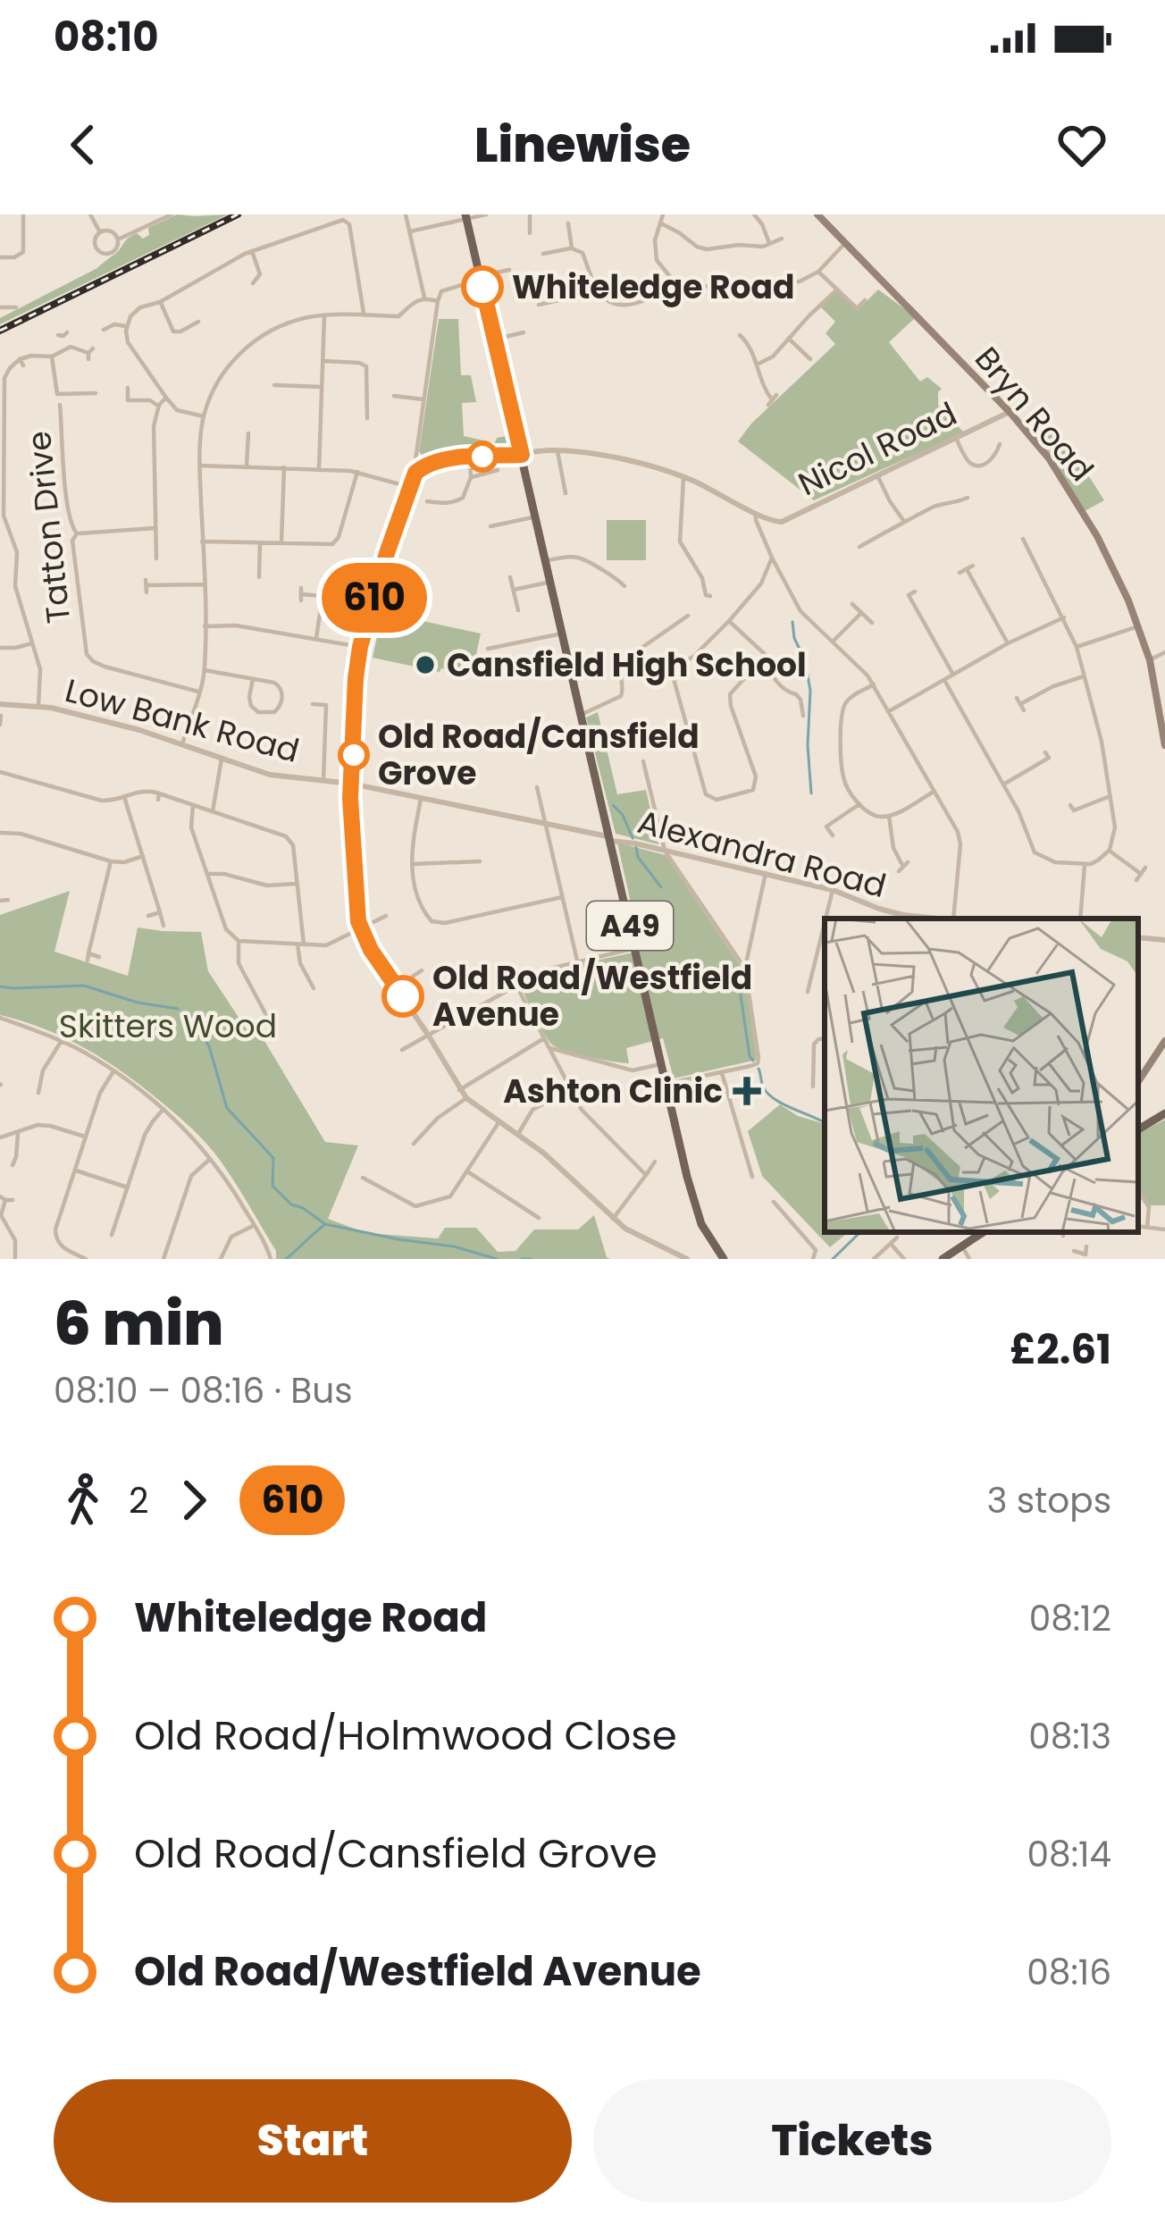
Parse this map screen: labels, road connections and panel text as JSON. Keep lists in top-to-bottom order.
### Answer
{
  "streets": {
    "main road": ["Bryn Road", "A49"],
    "street": [
      "Nicol Road",
      "Tatton Drive",
      "Low Bank Road",
      "Alexandra Road"
    ]
  },
  "crossings": [
    ["Bryn Road", "Nicol Road"],
    ["Nicol Road", "A49"],
    ["Low Bank Road", "Alexandra Road"],
    ["Alexandra Road", "A49"]
  ],
  "parks": ["Skitters Wood"],
  "places": {
    "other": [
      "Whiteledge Road",
      "Cansfield High School",
      "Old Road/Cansfield Grove",
      "Old Road/Westfield Avenue"
    ],
    "health": ["Ashton Clinic"]
  },
  "lines": ["bus line 610"],
  "page": {
    "status": "08:10",
    "header": "Linewise",
    "on_map": "610",
    "heading": ["6 min", "08:10 – 08:16 · Bus", "£2.61"],
    "legs": ["2", "610", "3 stops"],
    "list": [
      {
        "name": "Whiteledge Road",
        "value": "08:12"
      },
      {
        "name": "Old Road/Holmwood Close",
        "value": "08:13"
      },
      {
        "name": "Old Road/Cansfield Grove",
        "value": "08:14"
      },
      {
        "name": "Old Road/Westfield Avenue",
        "value": "08:16"
      }
    ],
    "buttons": ["Start", "Tickets"]
  }
}
